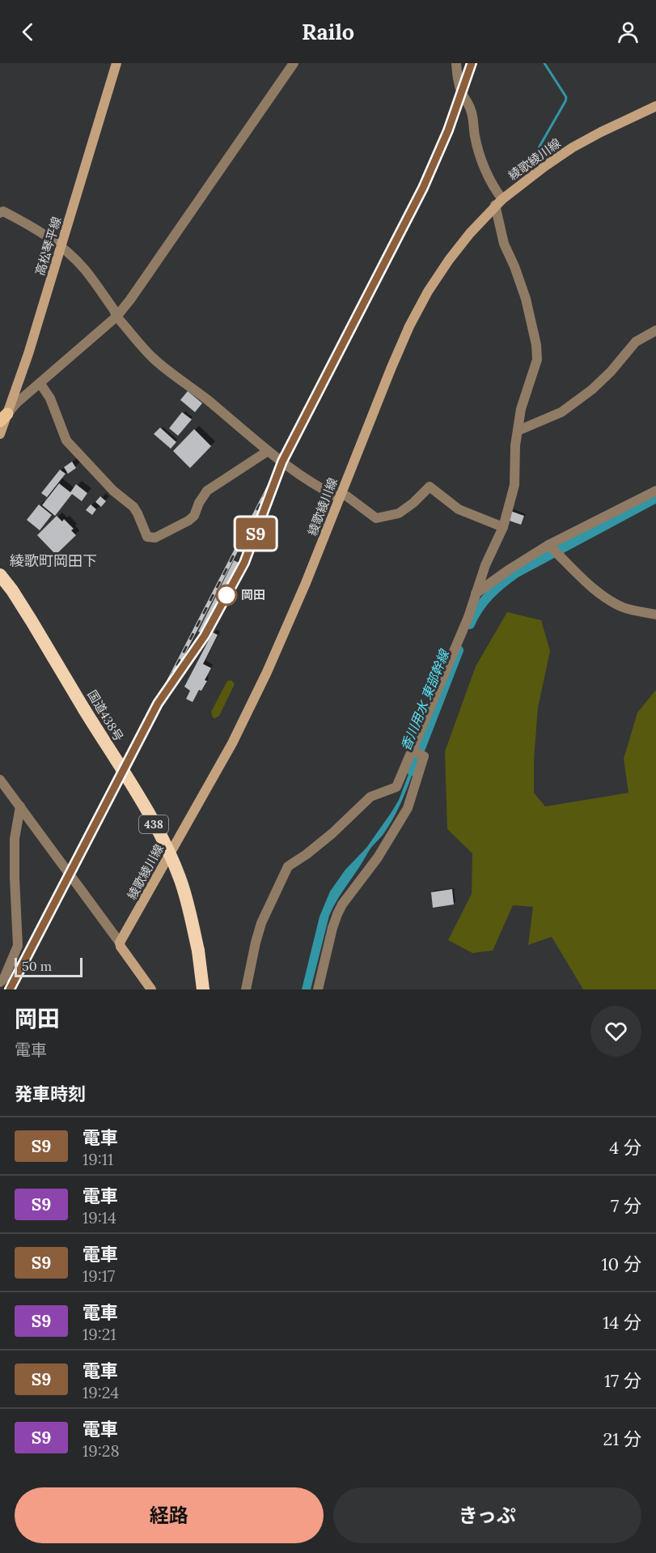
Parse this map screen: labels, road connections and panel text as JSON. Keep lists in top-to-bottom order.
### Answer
{
  "streets": {
    "highway": ["国道438号", "438"],
    "main road": ["綾歌綾川線", "高松琴平線"]
  },
  "districts": ["綾歌町岡田下"],
  "water": ["香川用水 東部幹線"],
  "places": ["岡田"],
  "scale_bar": "50 m",
  "page": {
    "header": "Railo",
    "on_map": "S9",
    "scale": "50 m",
    "heading": [
      ["岡田", "電車"],
      "発車時刻"
    ],
    "list": [
      {
        "mark": "S9",
        "name": "電車",
        "note": "19:11",
        "value": "4 分"
      },
      {
        "mark": "S9",
        "name": "電車",
        "note": "19:14",
        "value": "7 分"
      },
      {
        "mark": "S9",
        "name": "電車",
        "note": "19:17",
        "value": "10 分"
      },
      {
        "mark": "S9",
        "name": "電車",
        "note": "19:21",
        "value": "14 分"
      },
      {
        "mark": "S9",
        "name": "電車",
        "note": "19:24",
        "value": "17 分"
      },
      {
        "mark": "S9",
        "name": "電車",
        "note": "19:28",
        "value": "21 分"
      }
    ],
    "buttons": ["経路", "きっぷ"]
  }
}
